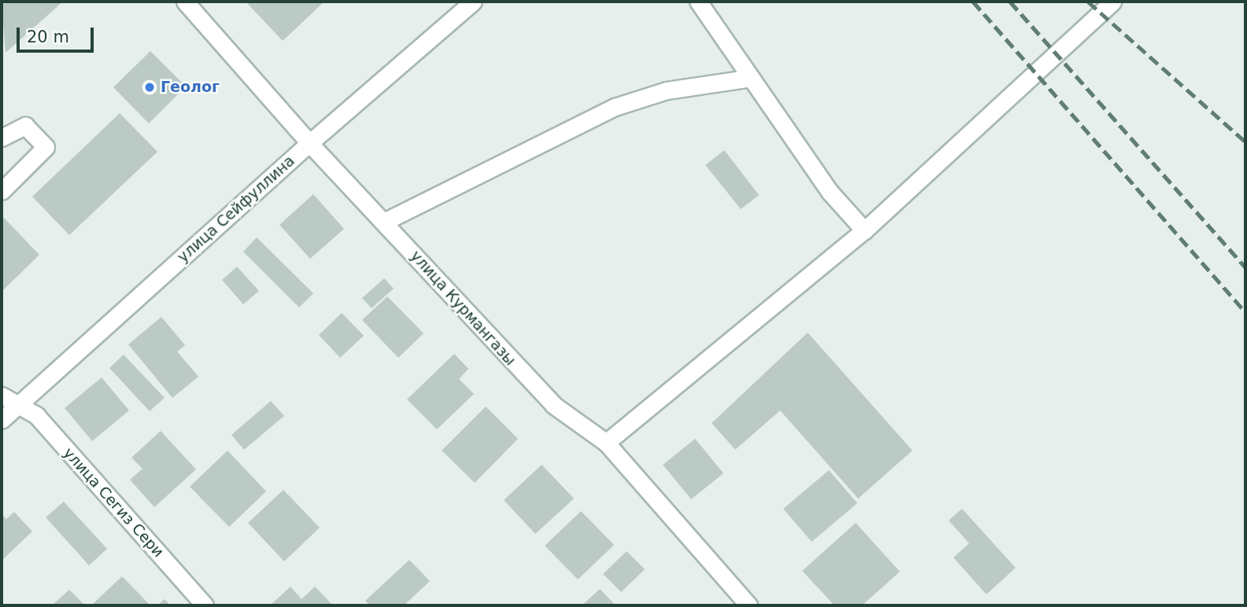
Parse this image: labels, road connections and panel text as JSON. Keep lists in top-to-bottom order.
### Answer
{
  "streets": {
    "street": ["улица Сейфуллина", "улица Курмангазы", "улица Сегиз Сери"]
  },
  "crossings": [
    ["улица Сейфуллина", "улица Курмангазы"],
    ["улица Сейфуллина", "улица Сегиз Сери"]
  ],
  "places": ["Геолог"],
  "scale_bar": "20 m"
}
